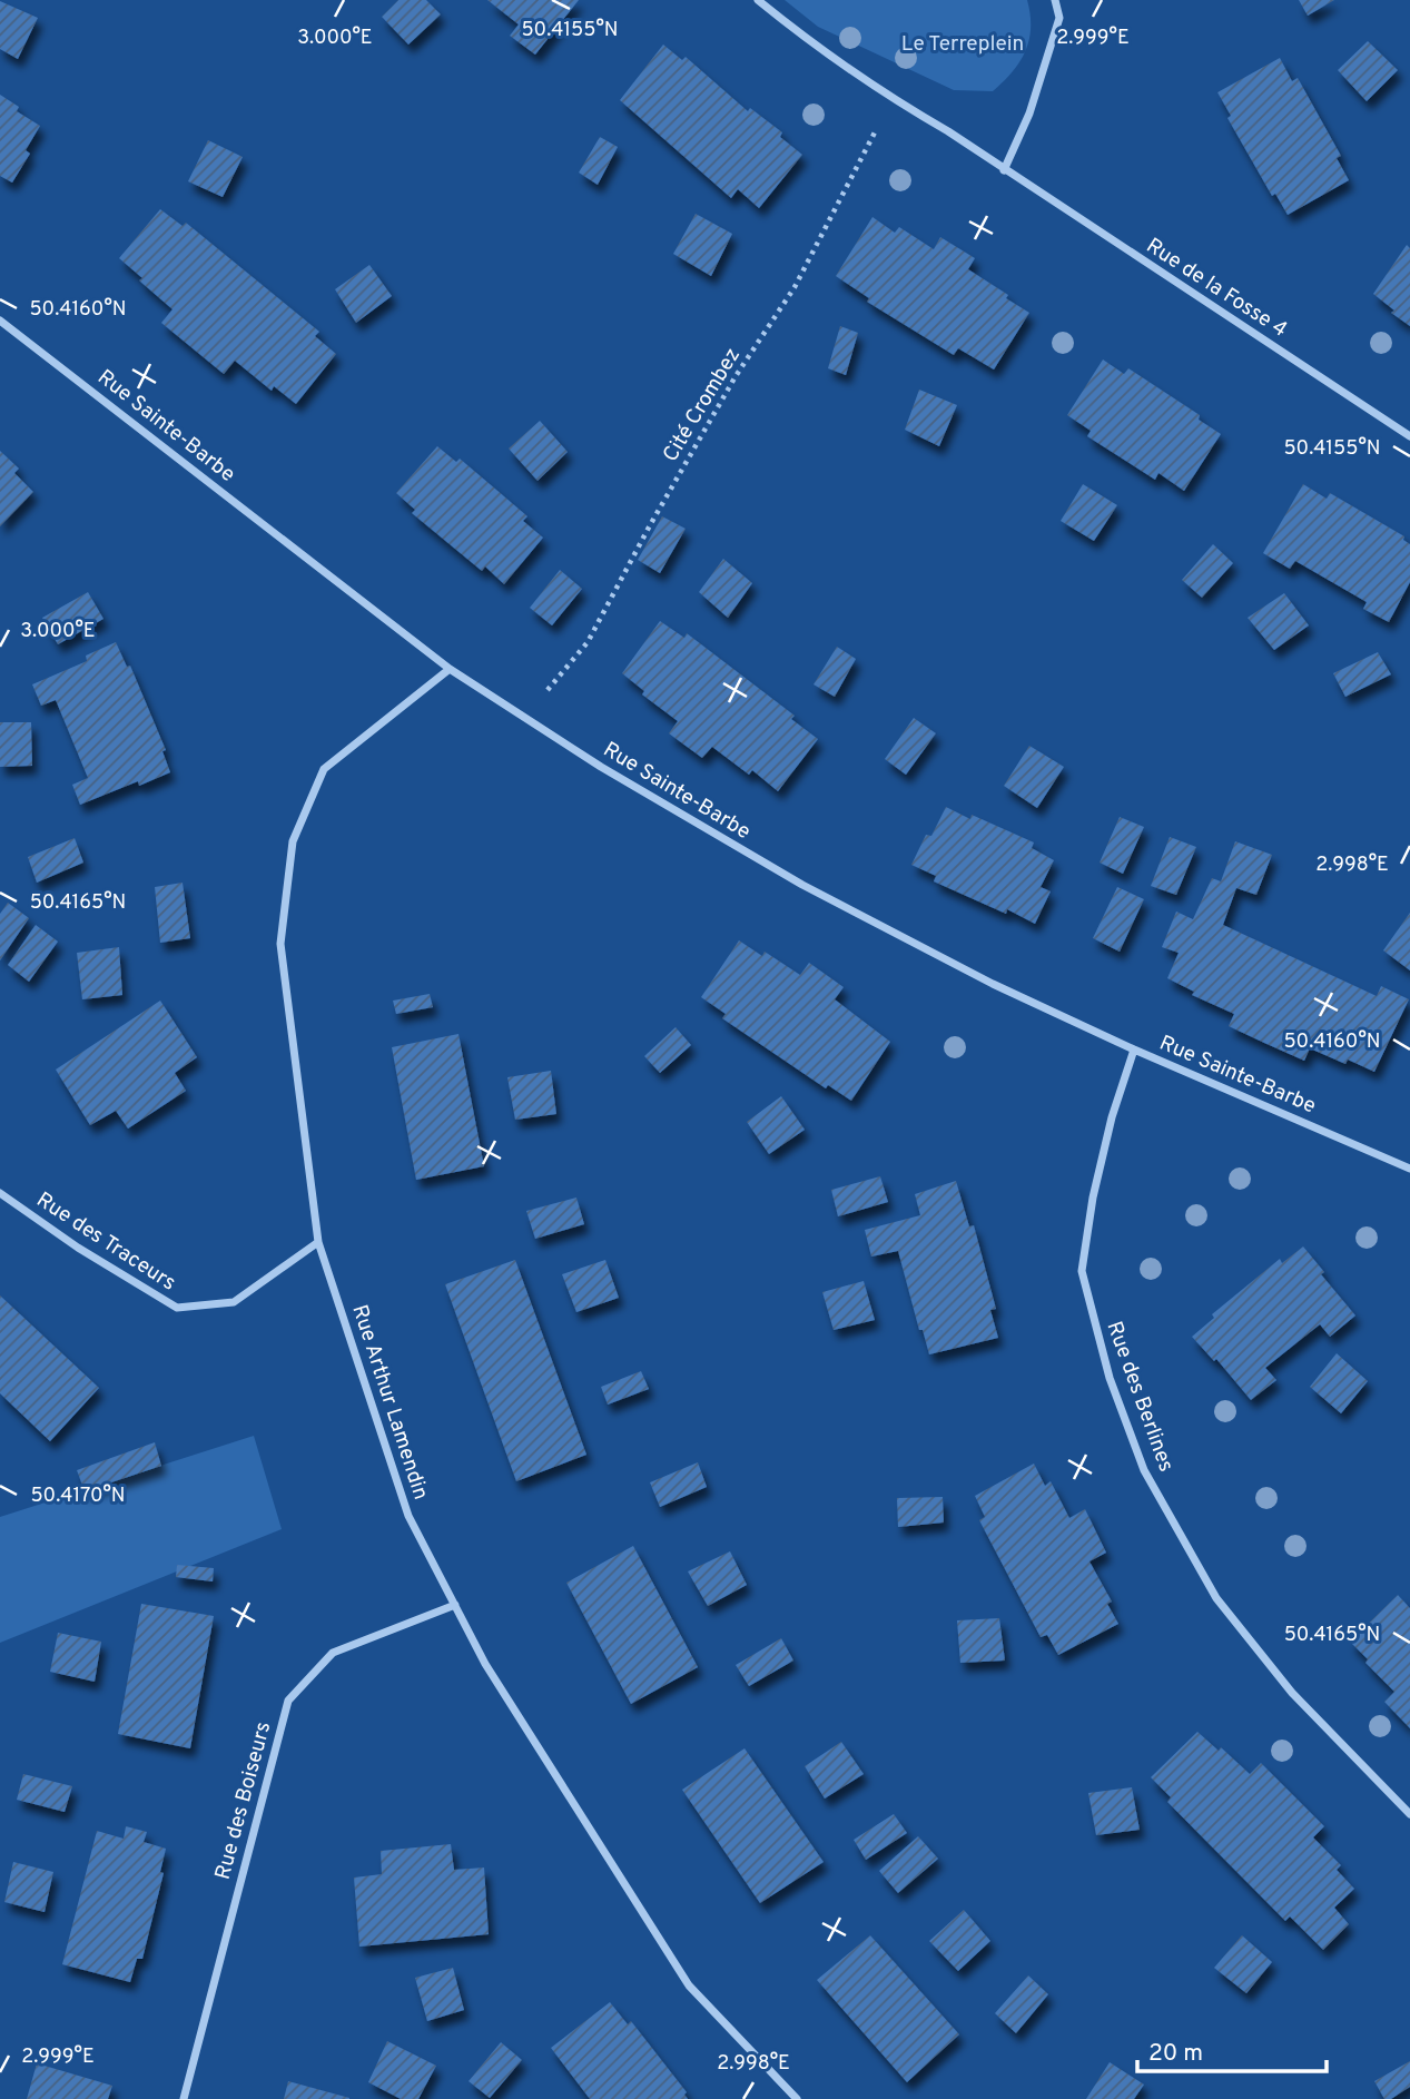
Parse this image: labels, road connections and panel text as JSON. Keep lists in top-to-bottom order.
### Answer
{
  "streets": {
    "street": [
      "Rue de la Fosse 4",
      "Rue Sainte-Barbe",
      "Rue des Traceurs",
      "Rue des Berlines",
      "Rue Arthur Lamendin",
      "Rue des Boiseurs"
    ],
    "path": ["Cité Crombez"]
  },
  "crossings": [
    ["Rue de la Fosse 4", "Cité Crombez"],
    ["Cité Crombez", "Rue Sainte-Barbe"],
    ["Rue Sainte-Barbe", "Rue des Berlines"],
    ["Rue Sainte-Barbe", "Rue Arthur Lamendin"],
    ["Rue des Traceurs", "Rue Arthur Lamendin"],
    ["Rue Arthur Lamendin", "Rue des Boiseurs"]
  ],
  "parks": ["Le Terreplein"],
  "scale_bar": "20 m",
  "coordinates": [
    "50.4155°N",
    "3.000°E",
    "2.999°E",
    "50.4160°N",
    "2.998°E",
    "50.4165°N",
    "50.4170°N"
  ]
}
